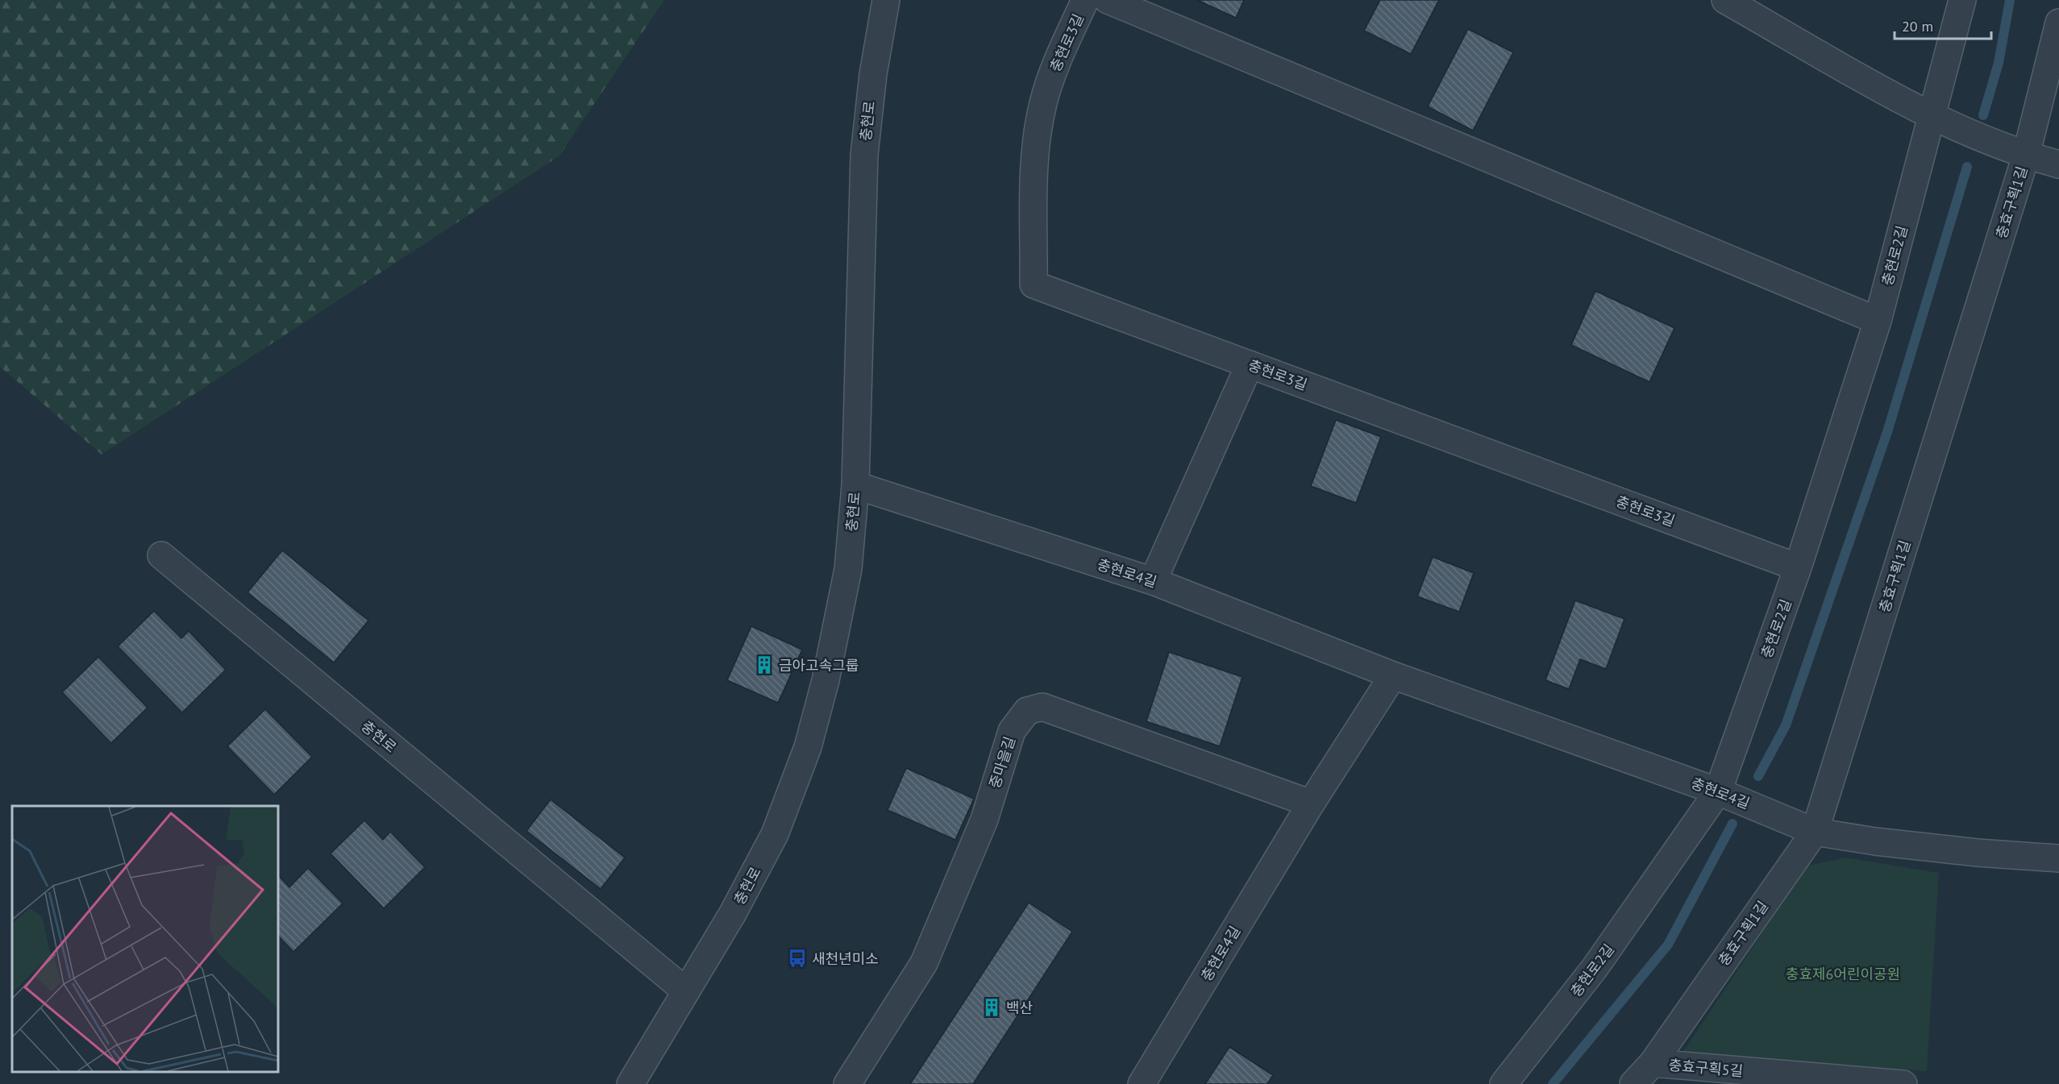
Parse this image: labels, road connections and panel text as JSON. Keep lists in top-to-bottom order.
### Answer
{
  "streets": {
    "street": [
      "충현로3길",
      "충현로",
      "충효구획1길",
      "충현로2길",
      "충현로4길",
      "중마을길",
      "충효구획5길"
    ]
  },
  "crossings": [
    ["충현로3길", "충현로2길"],
    ["충현로", "충현로4길"],
    ["충효구획1길", "충현로4길"],
    ["충효구획1길", "충효구획5길"],
    ["충현로2길", "충현로4길"],
    ["충현로4길", "중마을길"]
  ],
  "parks": ["충효제6어린이공원"],
  "places": {
    "building": ["금아고속그룹", "백산"],
    "bus stop": ["새천년미소"]
  },
  "scale_bar": "20 m"
}
